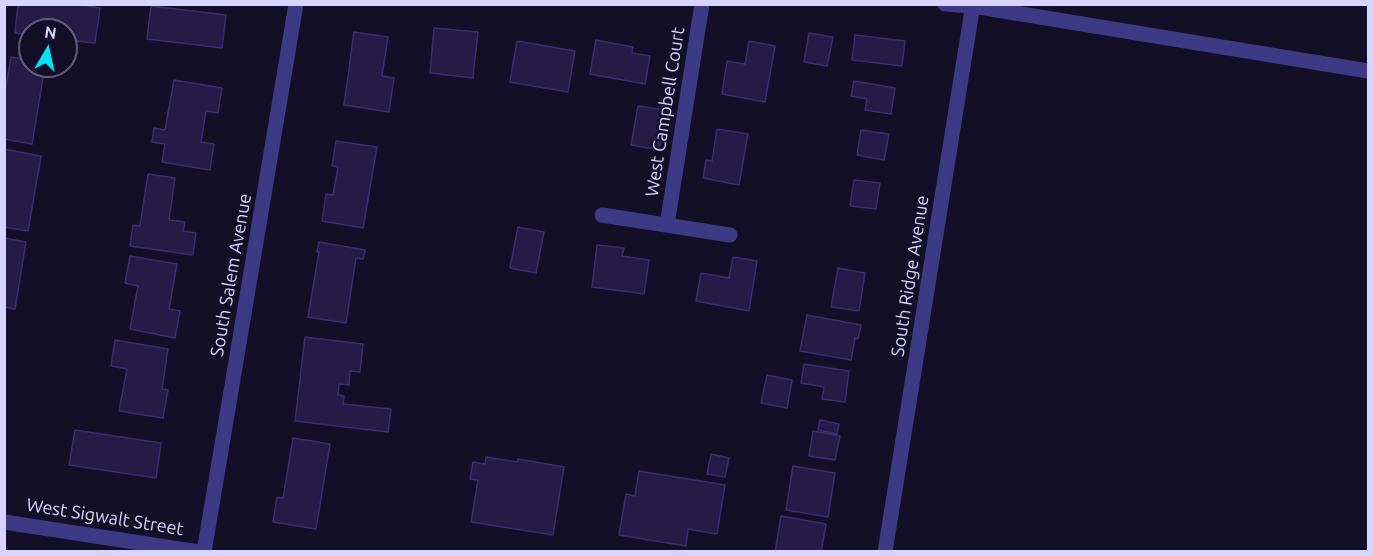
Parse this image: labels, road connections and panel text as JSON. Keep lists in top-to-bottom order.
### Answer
{
  "streets": {
    "street": [
      "West Campbell Court",
      "South Salem Avenue",
      "South Ridge Avenue",
      "West Sigwalt Street"
    ]
  },
  "north": "top"
}
